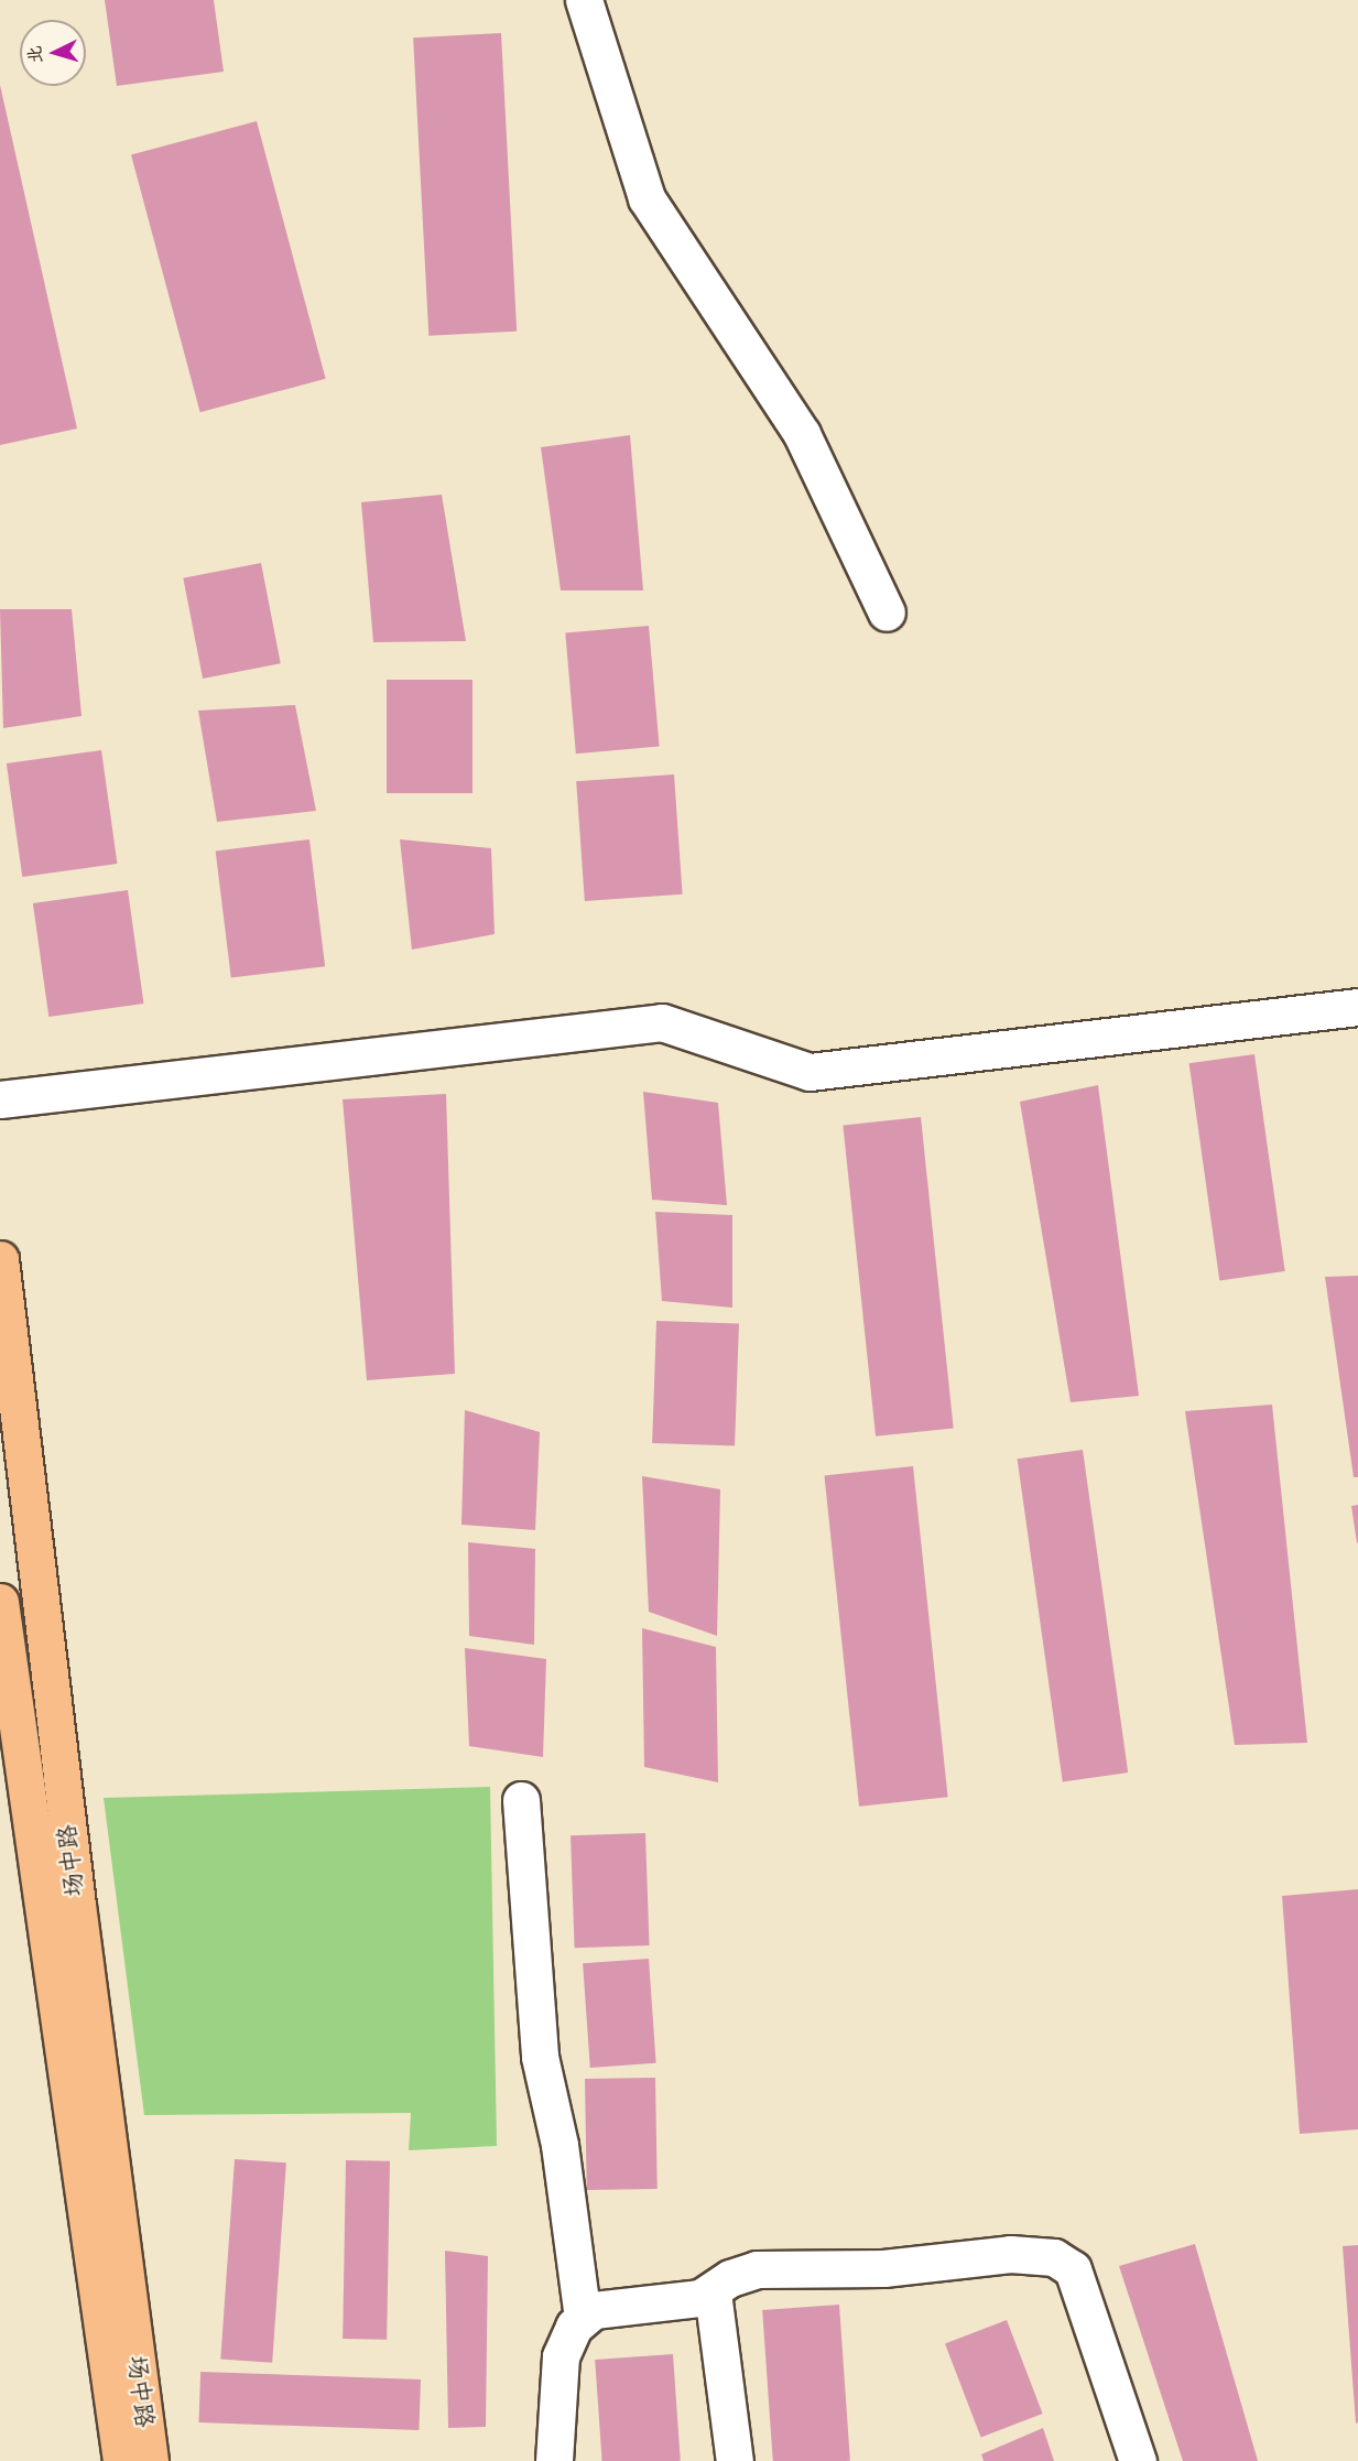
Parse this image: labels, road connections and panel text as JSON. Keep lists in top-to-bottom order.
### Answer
{
  "streets": {
    "main road": ["场中路"]
  },
  "north": "left"
}
